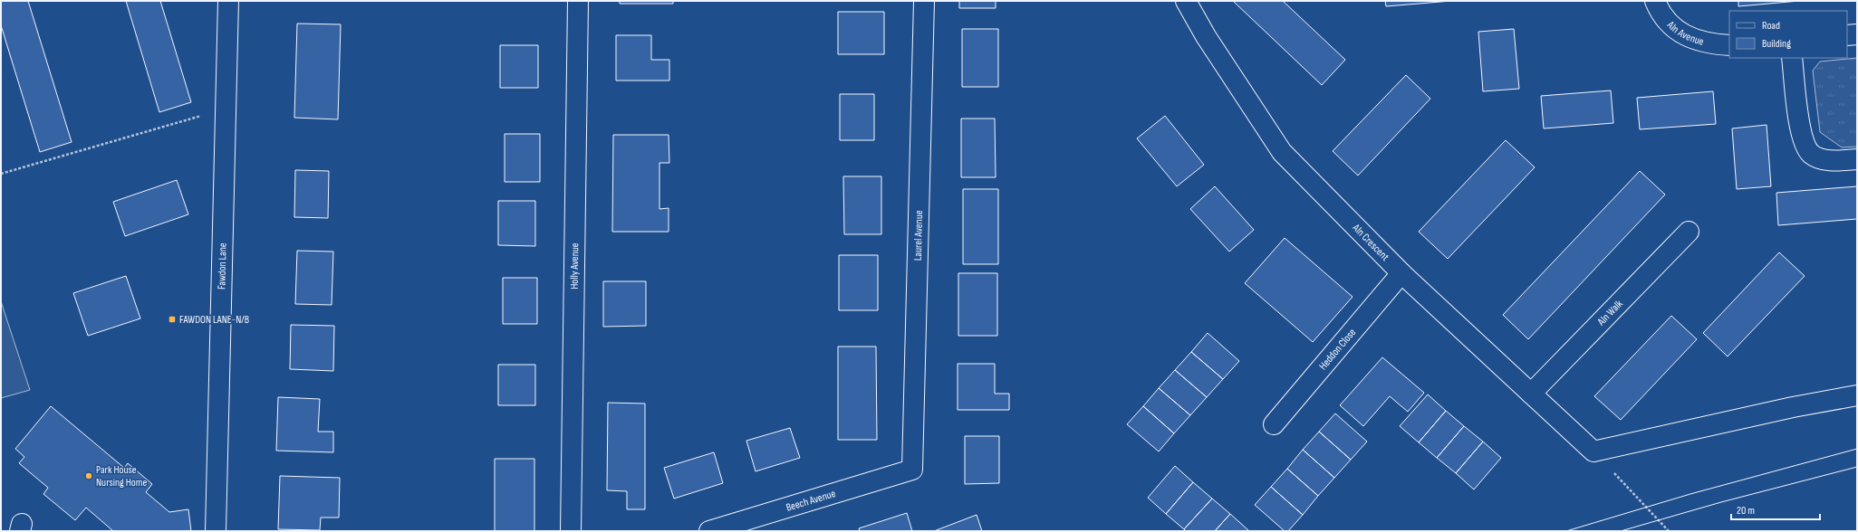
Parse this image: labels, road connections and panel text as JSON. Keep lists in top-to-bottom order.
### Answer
{
  "streets": {
    "street": [
      "Aln Avenue",
      "Laurel Avenue",
      "Aln Crescent",
      "Fawdon Lane",
      "Holly Avenue",
      "Aln Walk",
      "Heddon Close",
      "Beech Avenue"
    ]
  },
  "crossings": [
    ["Laurel Avenue", "Beech Avenue"],
    ["Aln Crescent", "Aln Walk"],
    ["Aln Crescent", "Heddon Close"]
  ],
  "places": {
    "transit": ["FAWDON LANE-N/B"],
    "other": ["Park House Nursing Home"]
  },
  "legend": ["Road", "Building"],
  "scale_bar": "20 m"
}
